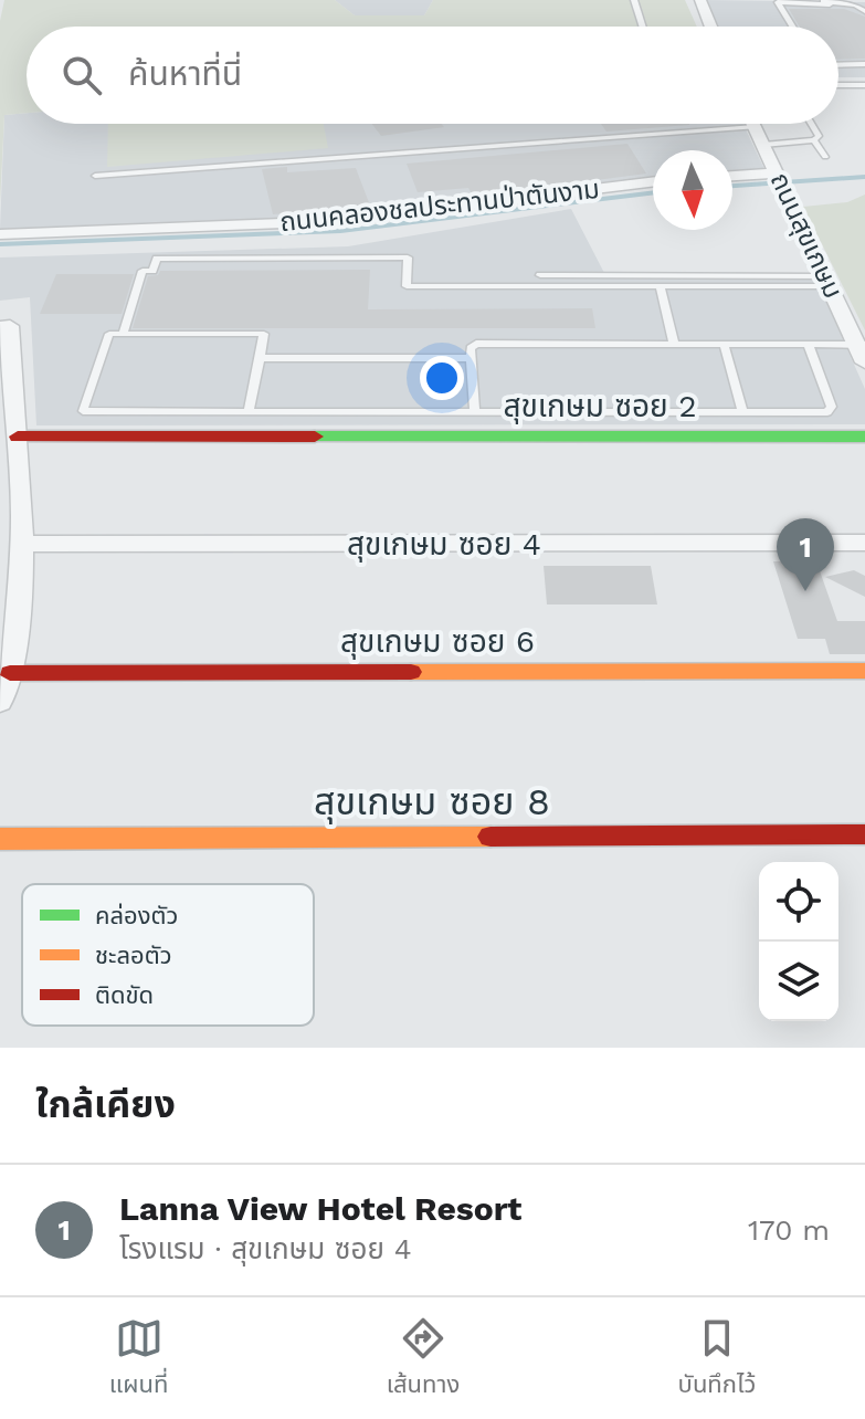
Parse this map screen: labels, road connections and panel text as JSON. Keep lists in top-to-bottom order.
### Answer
{
  "streets": {
    "street": [
      "ถนนคลองชลประทานป่าตันงาม",
      "ถนนสุขเกษม",
      "สุขเกษม ซอย 2",
      "สุขเกษม ซอย 4",
      "สุขเกษม ซอย 6",
      "สุขเกษม ซอย 8"
    ]
  },
  "legend": ["คล่องตัว", "ชะลอตัว", "ติดขัด"],
  "north": "bottom",
  "page": {
    "search": "ค้นหาที่นี่",
    "pins": "1",
    "heading": "ใกล้เคียง",
    "list": [
      {
        "mark": "1",
        "name": "Lanna View Hotel Resort",
        "note": "โรงแรม · สุขเกษม ซอย 4",
        "value": "170 m"
      }
    ],
    "nav": ["แผนที่", "เส้นทาง", "บันทึกไว้"]
  }
}
